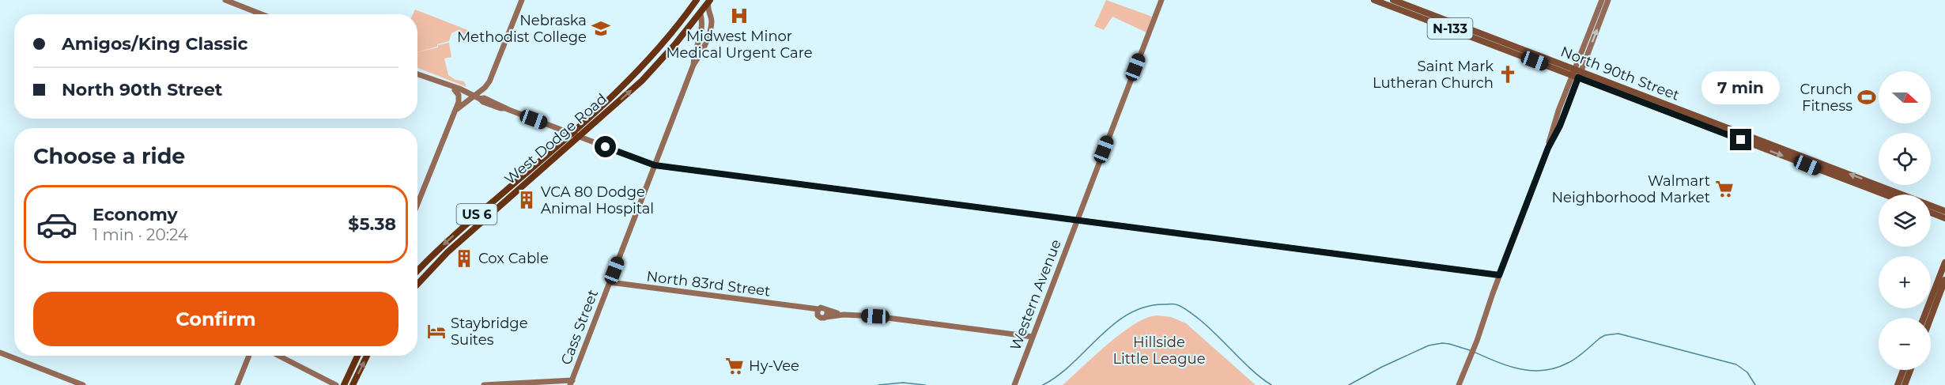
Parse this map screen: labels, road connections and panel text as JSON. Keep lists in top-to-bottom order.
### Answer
{
  "streets": {
    "highway": ["West Dodge Road", "US 6"],
    "main road": ["N-133", "North 90th Street"],
    "street": ["North 83rd Street", "Western Avenue", "Cass Street"]
  },
  "crossings": [
    ["West Dodge Road", "Cass Street"],
    ["North 83rd Street", "Cass Street"]
  ],
  "parks": ["Hillside Little League"],
  "places": {
    "hospital": ["Midwest Minor Medical Urgent Care"],
    "school or university": ["Nebraska Methodist College"],
    "church": ["Saint Mark Lutheran Church"],
    "sports": ["Crunch Fitness"],
    "supermarket": ["Walmart Neighborhood Market", "Hy-Vee"],
    "building": ["VCA 80 Dodge Animal Hospital", "Cox Cable"],
    "hotel": ["Staybridge Suites"]
  },
  "north": "right",
  "page": {
    "banner": ["Amigos/King Classic", "North 90th Street"],
    "map_buttons": ["+", "−"],
    "bubble": "7 min",
    "heading": "Choose a ride",
    "list": [
      {
        "name": "Economy",
        "note": "1 min · 20:24",
        "value": "$5.38"
      }
    ],
    "buttons": "Confirm"
  }
}
